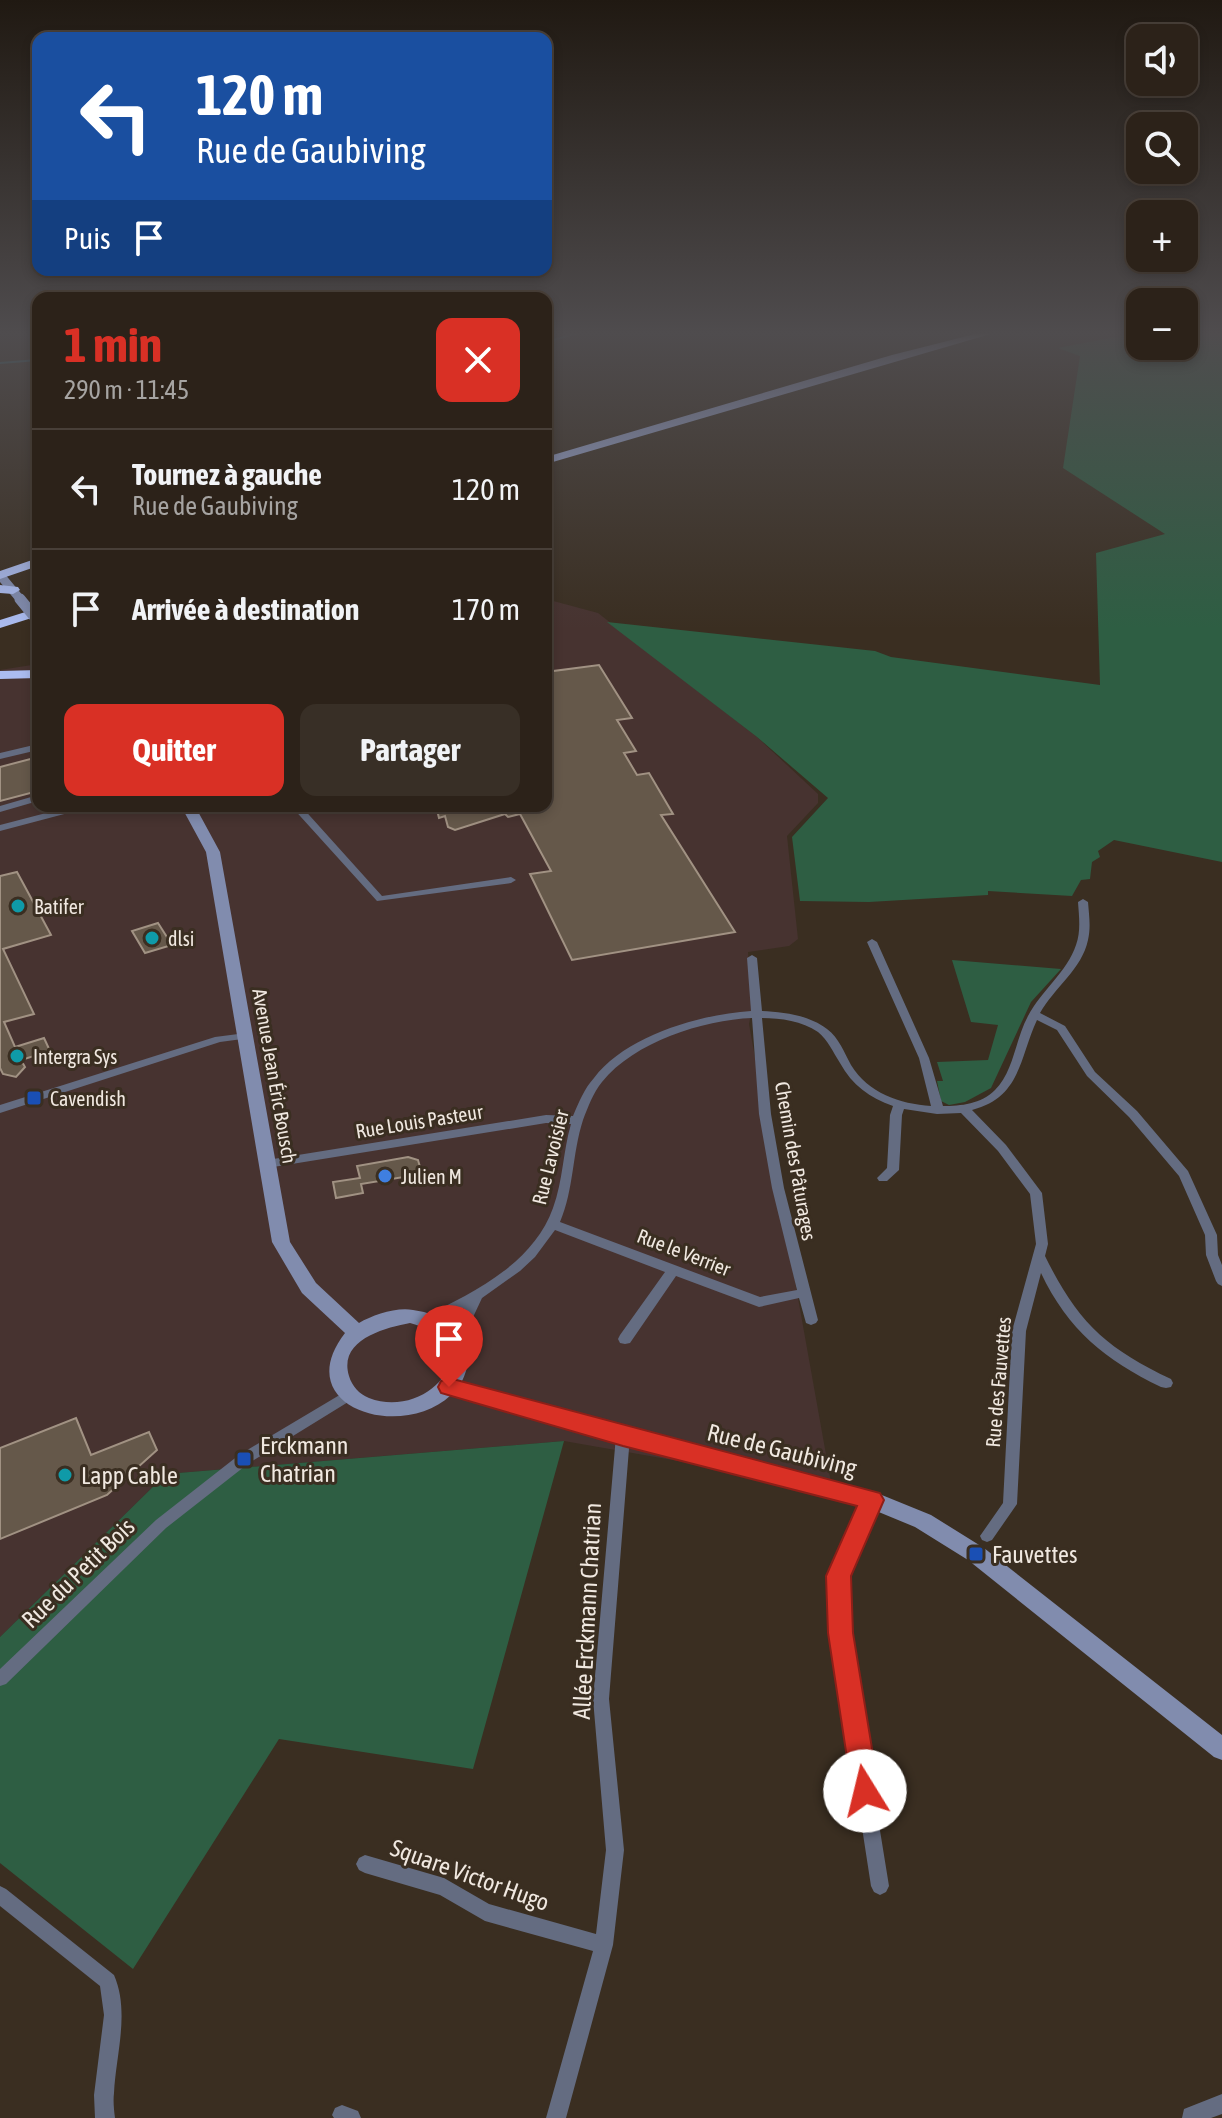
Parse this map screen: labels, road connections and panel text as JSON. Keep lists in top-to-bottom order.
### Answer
{
  "streets": {
    "main road": ["Avenue Jean Éric Bousch", "Rue de Gaubiving"],
    "street": [
      "Rue Louis Pasteur",
      "Rue Lavoisier",
      "Chemin des Pâturages",
      "Rue le Verrier",
      "Rue des Fauvettes",
      "Rue du Petit Bois",
      "Allée Erckmann Chatrian",
      "Square Victor Hugo"
    ]
  },
  "crossings": [
    ["Avenue Jean Éric Bousch", "Rue Louis Pasteur"],
    ["Avenue Jean Éric Bousch", "Rue Lavoisier"],
    ["Avenue Jean Éric Bousch", "Rue de Gaubiving"],
    ["Avenue Jean Éric Bousch", "Rue du Petit Bois"],
    ["Rue Louis Pasteur", "Rue Lavoisier"],
    ["Rue Lavoisier", "Chemin des Pâturages"],
    ["Rue Lavoisier", "Rue le Verrier"],
    ["Rue Lavoisier", "Rue de Gaubiving"],
    ["Rue Lavoisier", "Rue du Petit Bois"],
    ["Chemin des Pâturages", "Rue le Verrier"],
    ["Rue de Gaubiving", "Rue du Petit Bois"],
    ["Rue de Gaubiving", "Allée Erckmann Chatrian"],
    ["Allée Erckmann Chatrian", "Square Victor Hugo"]
  ],
  "places": {
    "other": [
      "Batifer",
      "dlsi",
      "Intergra Sys",
      "Julien M",
      "Lapp Cable"
    ],
    "transit": ["Cavendish", "Erckmann Chatrian", "Fauvettes"]
  },
  "page": {
    "map_buttons": ["+", "−"],
    "turn": ["120 m", "Rue de Gaubiving"],
    "then": "Puis",
    "heading": ["1 min", "290 m · 11:45"],
    "list": [
      {
        "name": "Tournez à gauche",
        "note": "Rue de Gaubiving",
        "value": "120 m"
      },
      {
        "name": "Arrivée à destination",
        "value": "170 m"
      }
    ],
    "buttons": ["Quitter", "Partager"]
  }
}
